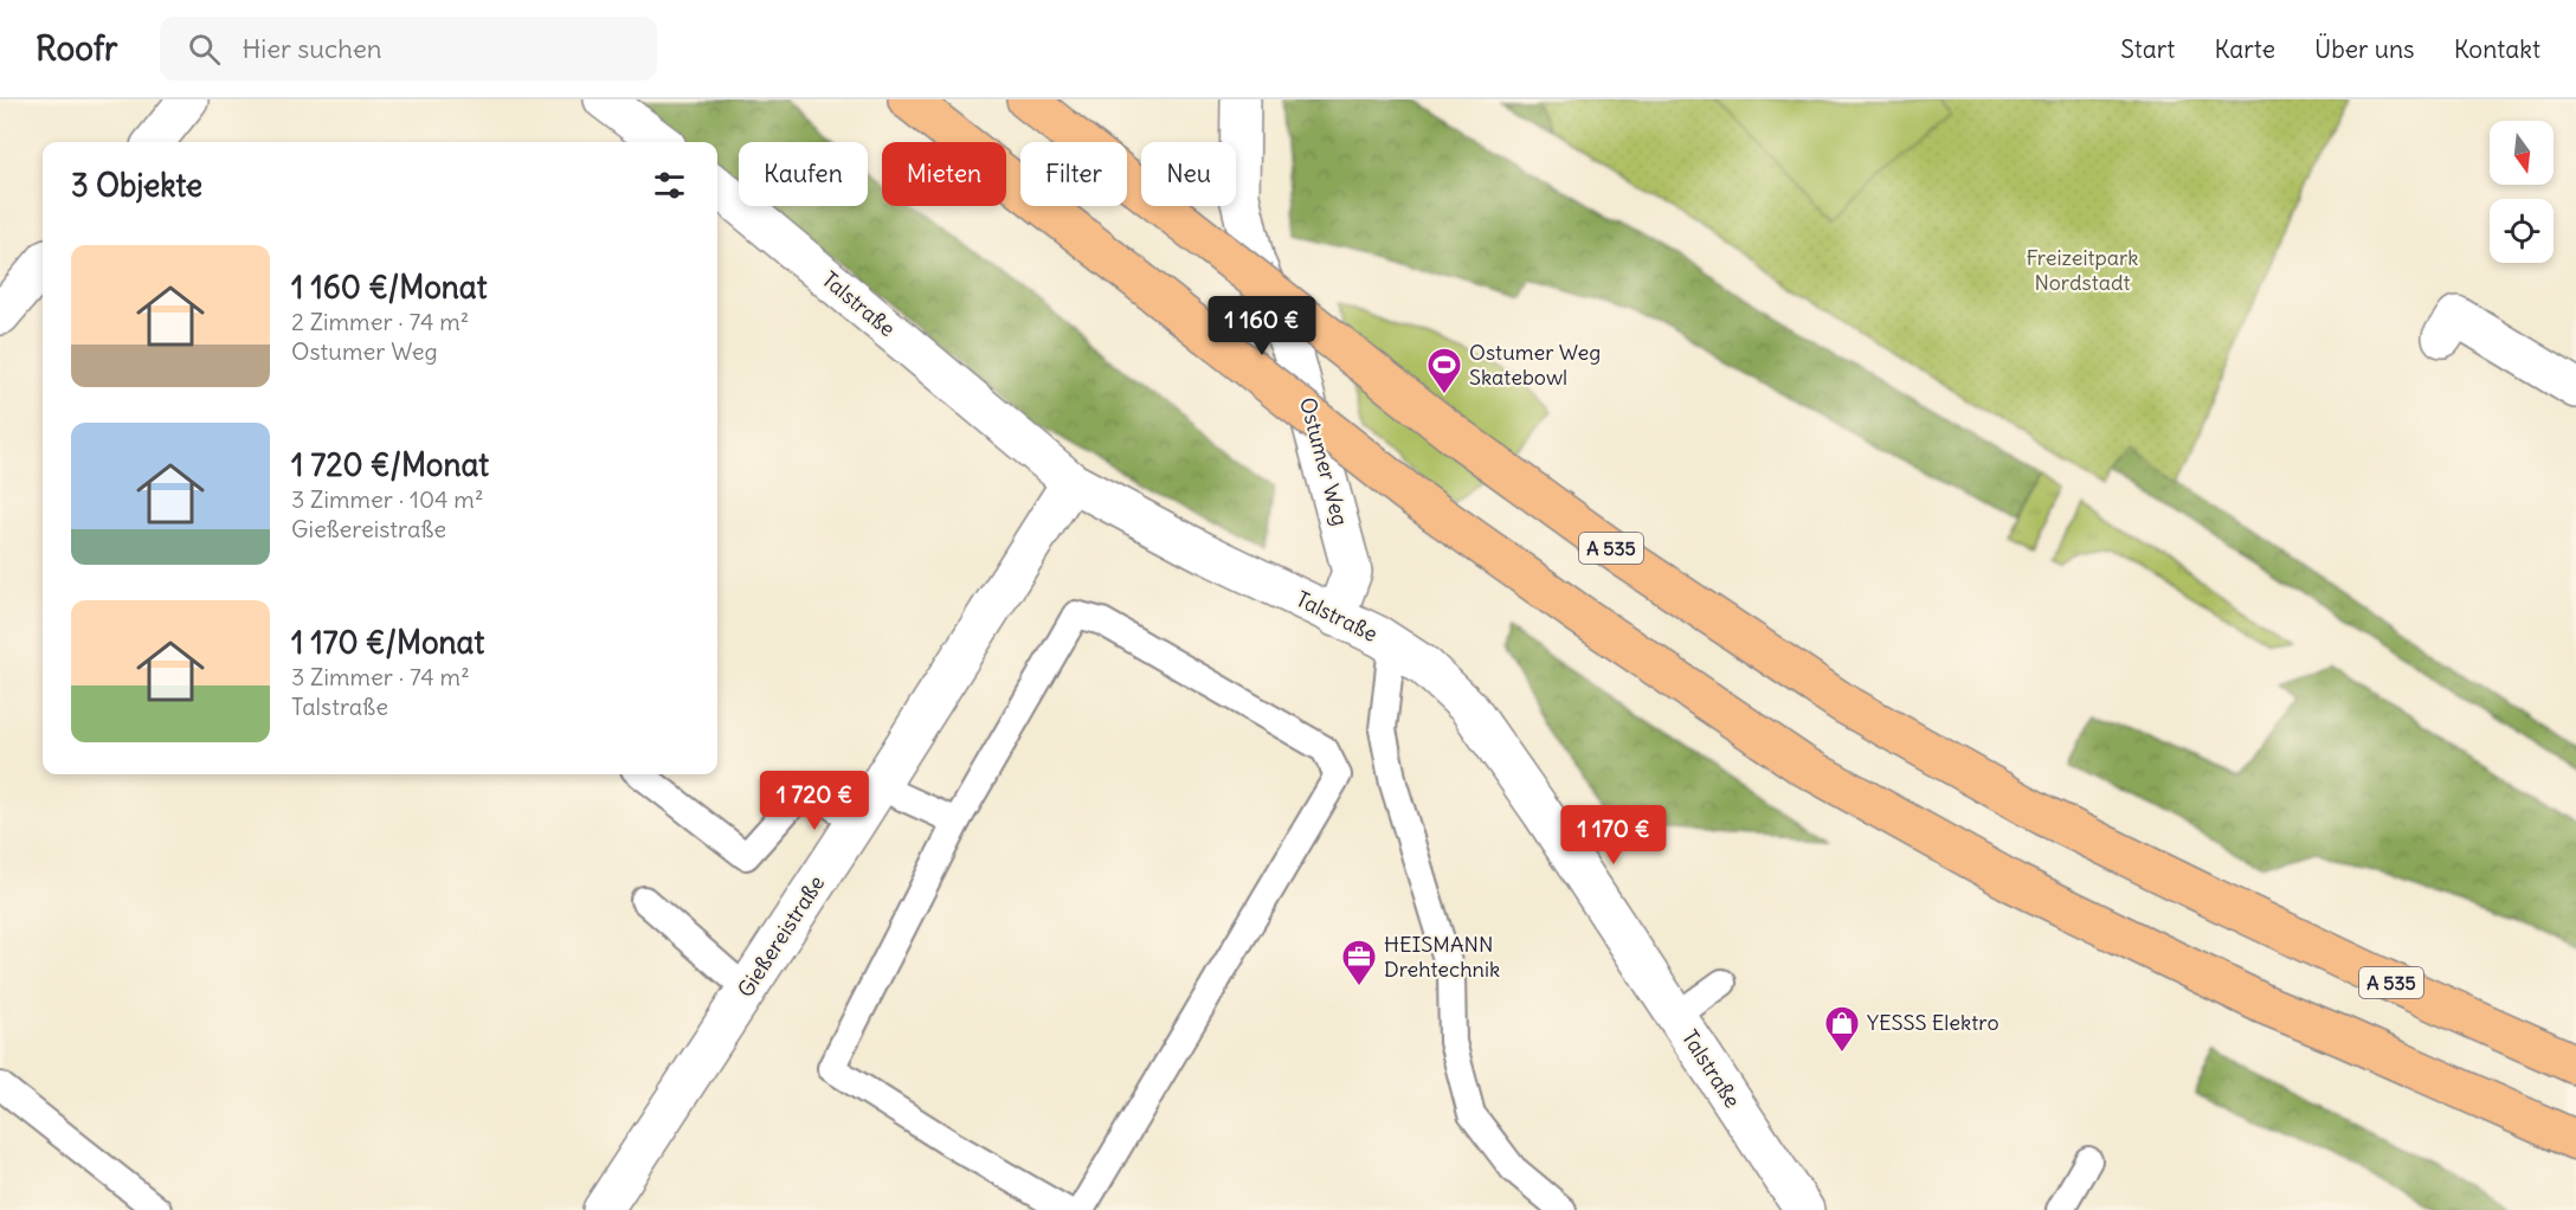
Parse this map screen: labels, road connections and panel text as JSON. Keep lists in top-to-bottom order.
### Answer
{
  "streets": {
    "highway": ["A 535"],
    "street": ["Talstraße", "Ostumer Weg", "Gießereistraße"]
  },
  "crossings": [
    ["Talstraße", "Ostumer Weg"],
    ["Talstraße", "Gießereistraße"]
  ],
  "parks": ["Freizeitpark Nordstadt"],
  "places": {
    "sports": ["Ostumer Weg Skatebowl"],
    "office": ["HEISMANN Drehtechnik"],
    "shop": ["YESSS Elektro"]
  },
  "north": "bottom",
  "page": {
    "header": "Roofr",
    "search": "Hier suchen",
    "nav": [
      "Start",
      "Karte",
      "Über uns",
      "Kontakt"
    ],
    "chip": [
      "Kaufen",
      "Mieten",
      "Filter",
      "Neu"
    ],
    "heading": "3 Objekte",
    "list": [
      {
        "name": "1 160 €/Monat",
        "note": "2 Zimmer · 74 m² · Ostumer Weg"
      },
      {
        "name": "1 720 €/Monat",
        "note": "3 Zimmer · 104 m² · Gießereistraße"
      },
      {
        "name": "1 170 €/Monat",
        "note": "3 Zimmer · 74 m² · Talstraße"
      }
    ],
    "price": ["1 160 €", "1 720 €", "1 170 €"]
  }
}
